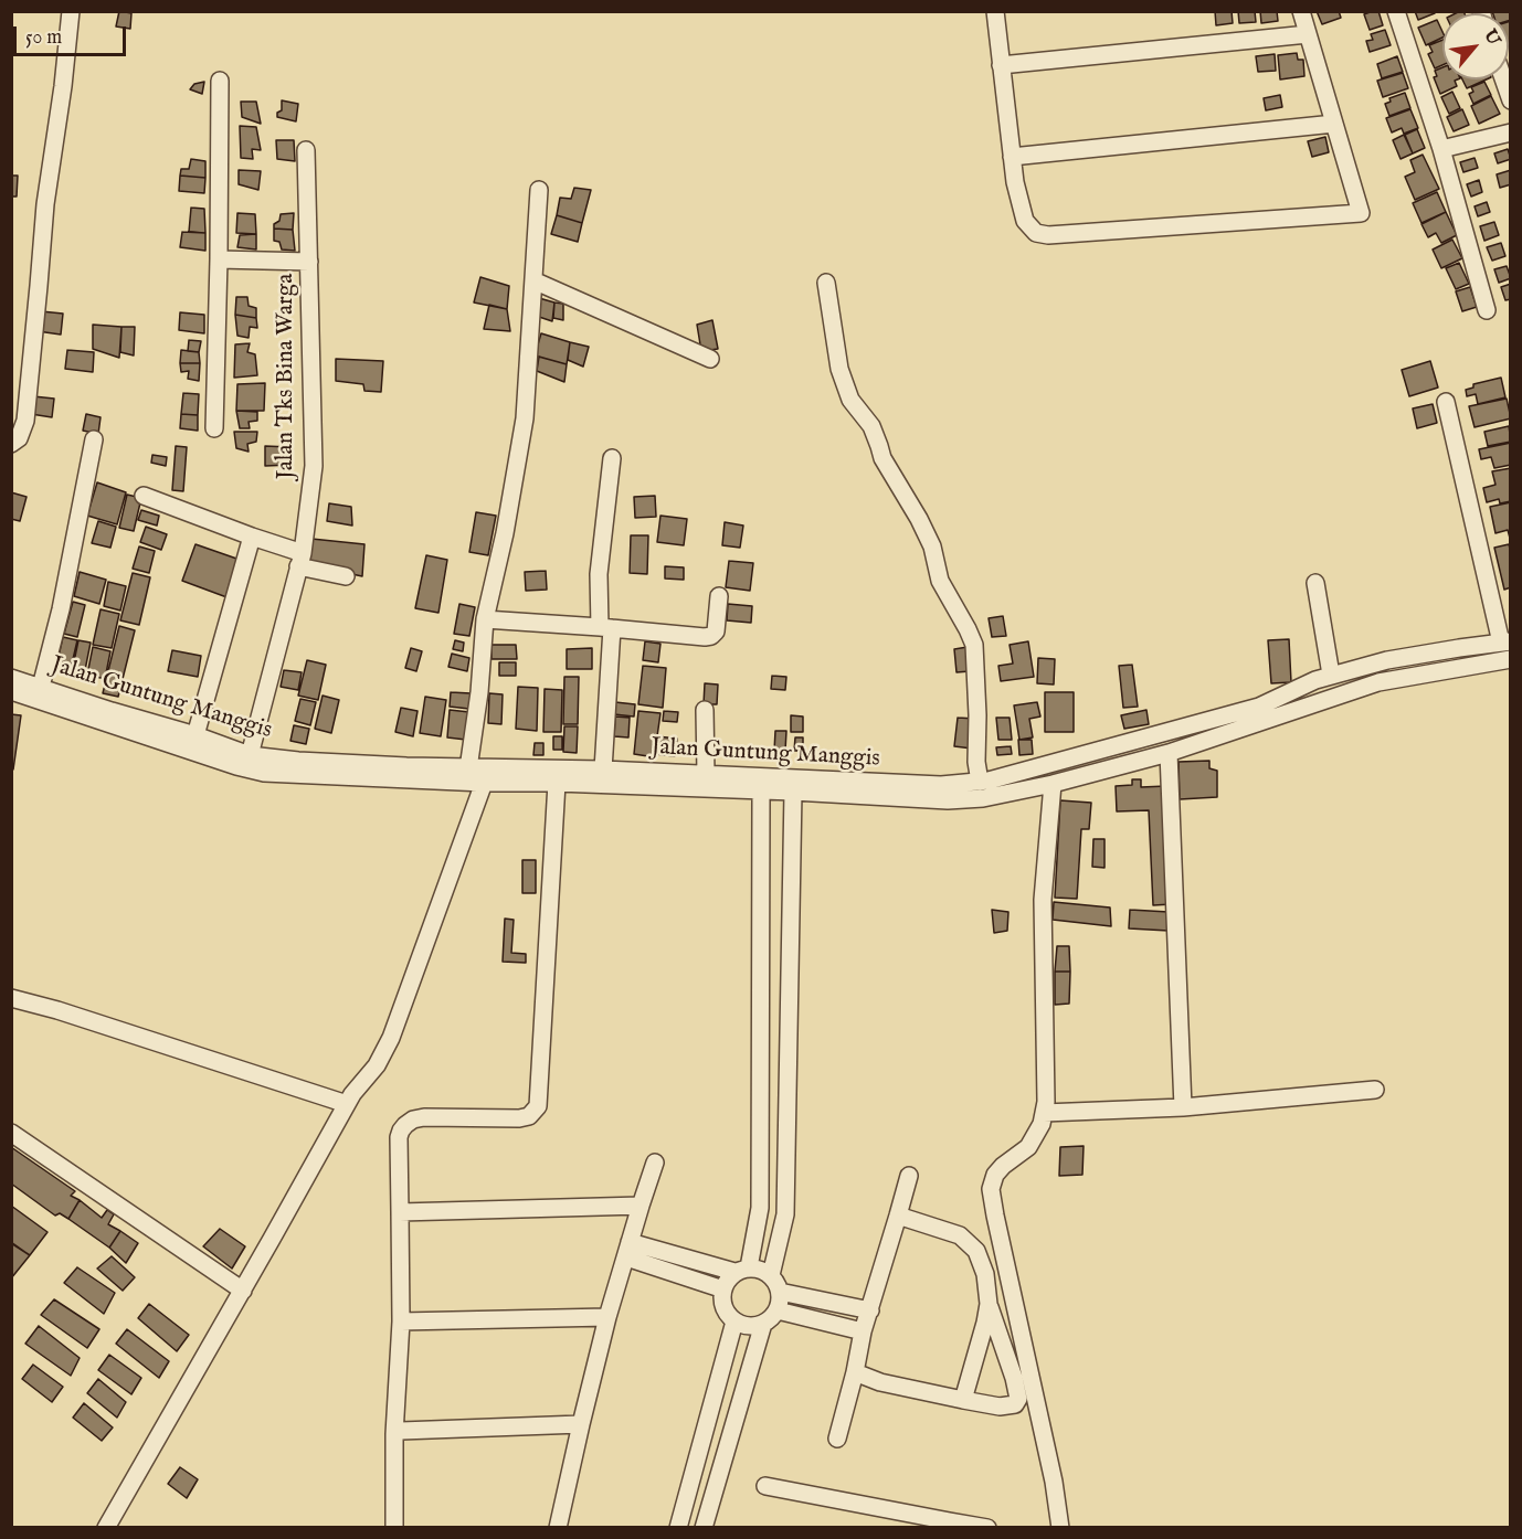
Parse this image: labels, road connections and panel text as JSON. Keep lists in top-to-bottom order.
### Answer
{
  "streets": {
    "street": ["Jalan Tks Bina Warga", "Jalan Guntung Manggis"]
  },
  "crossings": [
    ["Jalan Tks Bina Warga", "Jalan Guntung Manggis"]
  ],
  "scale_bar": "50 m",
  "north": "top right"
}
